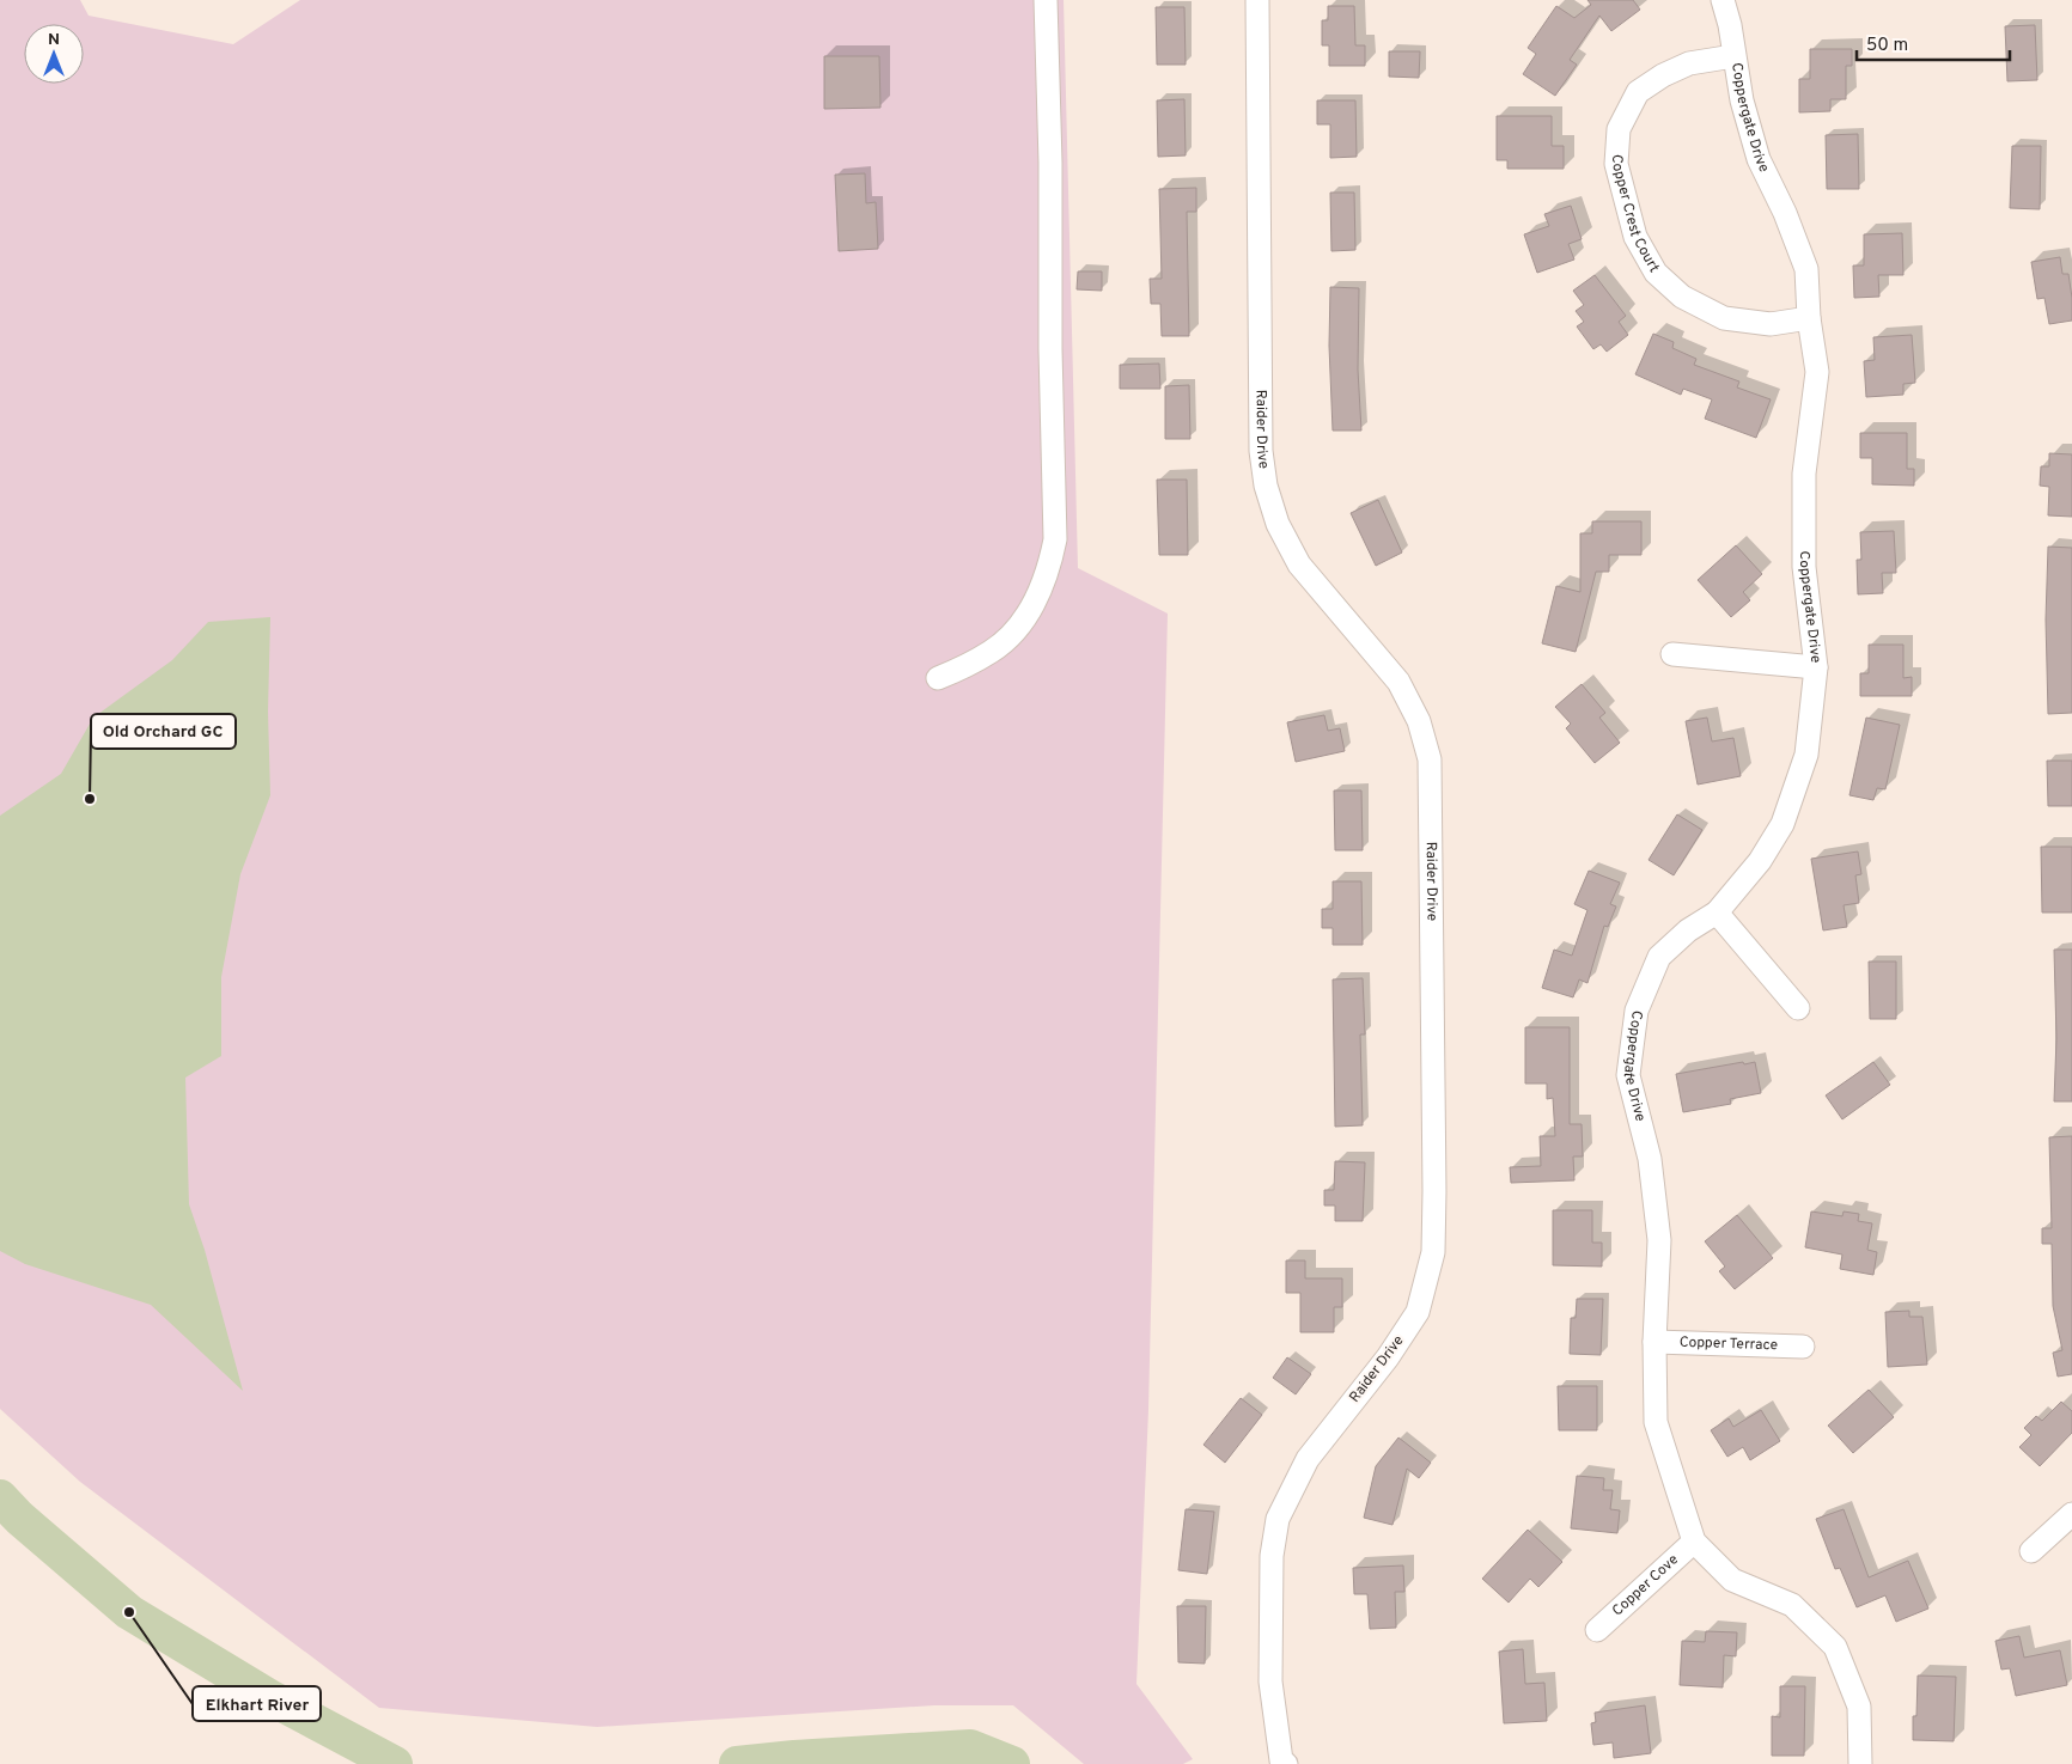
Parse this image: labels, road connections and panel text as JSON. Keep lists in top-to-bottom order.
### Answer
{
  "streets": {
    "street": [
      "Coppergate Drive",
      "Copper Crest Court",
      "Raider Drive",
      "Copper Terrace",
      "Copper Cove"
    ]
  },
  "crossings": [
    ["Coppergate Drive", "Copper Crest Court"],
    ["Coppergate Drive", "Copper Terrace"],
    ["Coppergate Drive", "Copper Cove"]
  ],
  "places": ["Old Orchard GC", "Elkhart River"],
  "scale_bar": "50 m",
  "north": "top"
}
